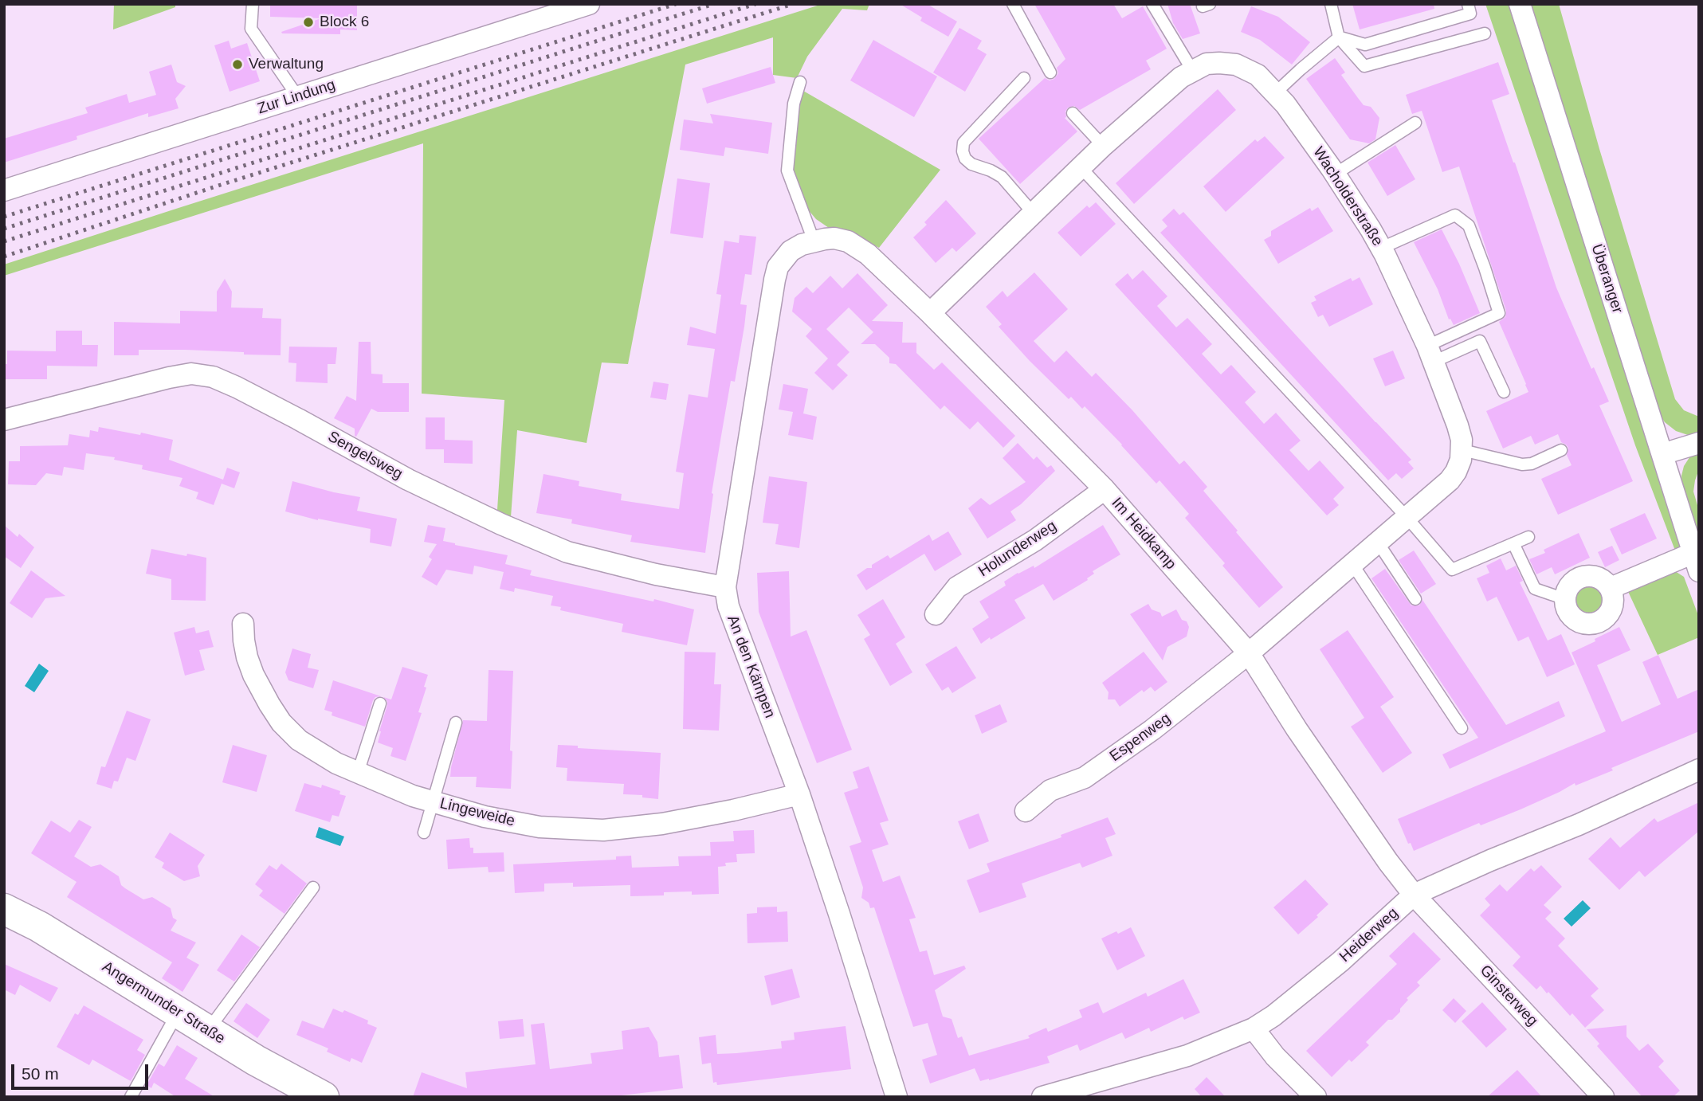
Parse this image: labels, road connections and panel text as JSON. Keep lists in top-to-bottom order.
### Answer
{
  "streets": {
    "main road": ["Angermunder Straße"],
    "street": [
      "Zur Lindung",
      "Wacholderstraße",
      "Überanger",
      "Sengelsweg",
      "Im Heidkamp",
      "Holunderweg",
      "An den Kämpen",
      "Espenweg",
      "Lingeweide",
      "Heiderweg",
      "Ginsterweg"
    ]
  },
  "crossings": [
    ["Wacholderstraße", "Im Heidkamp"],
    ["Sengelsweg", "An den Kämpen"],
    ["Im Heidkamp", "Holunderweg"],
    ["Im Heidkamp", "An den Kämpen"],
    ["Im Heidkamp", "Espenweg"],
    ["Im Heidkamp", "Heiderweg"],
    ["Im Heidkamp", "Ginsterweg"],
    ["An den Kämpen", "Lingeweide"],
    ["Heiderweg", "Ginsterweg"]
  ],
  "places": ["Block 6", "Verwaltung"],
  "scale_bar": "50 m"
}
